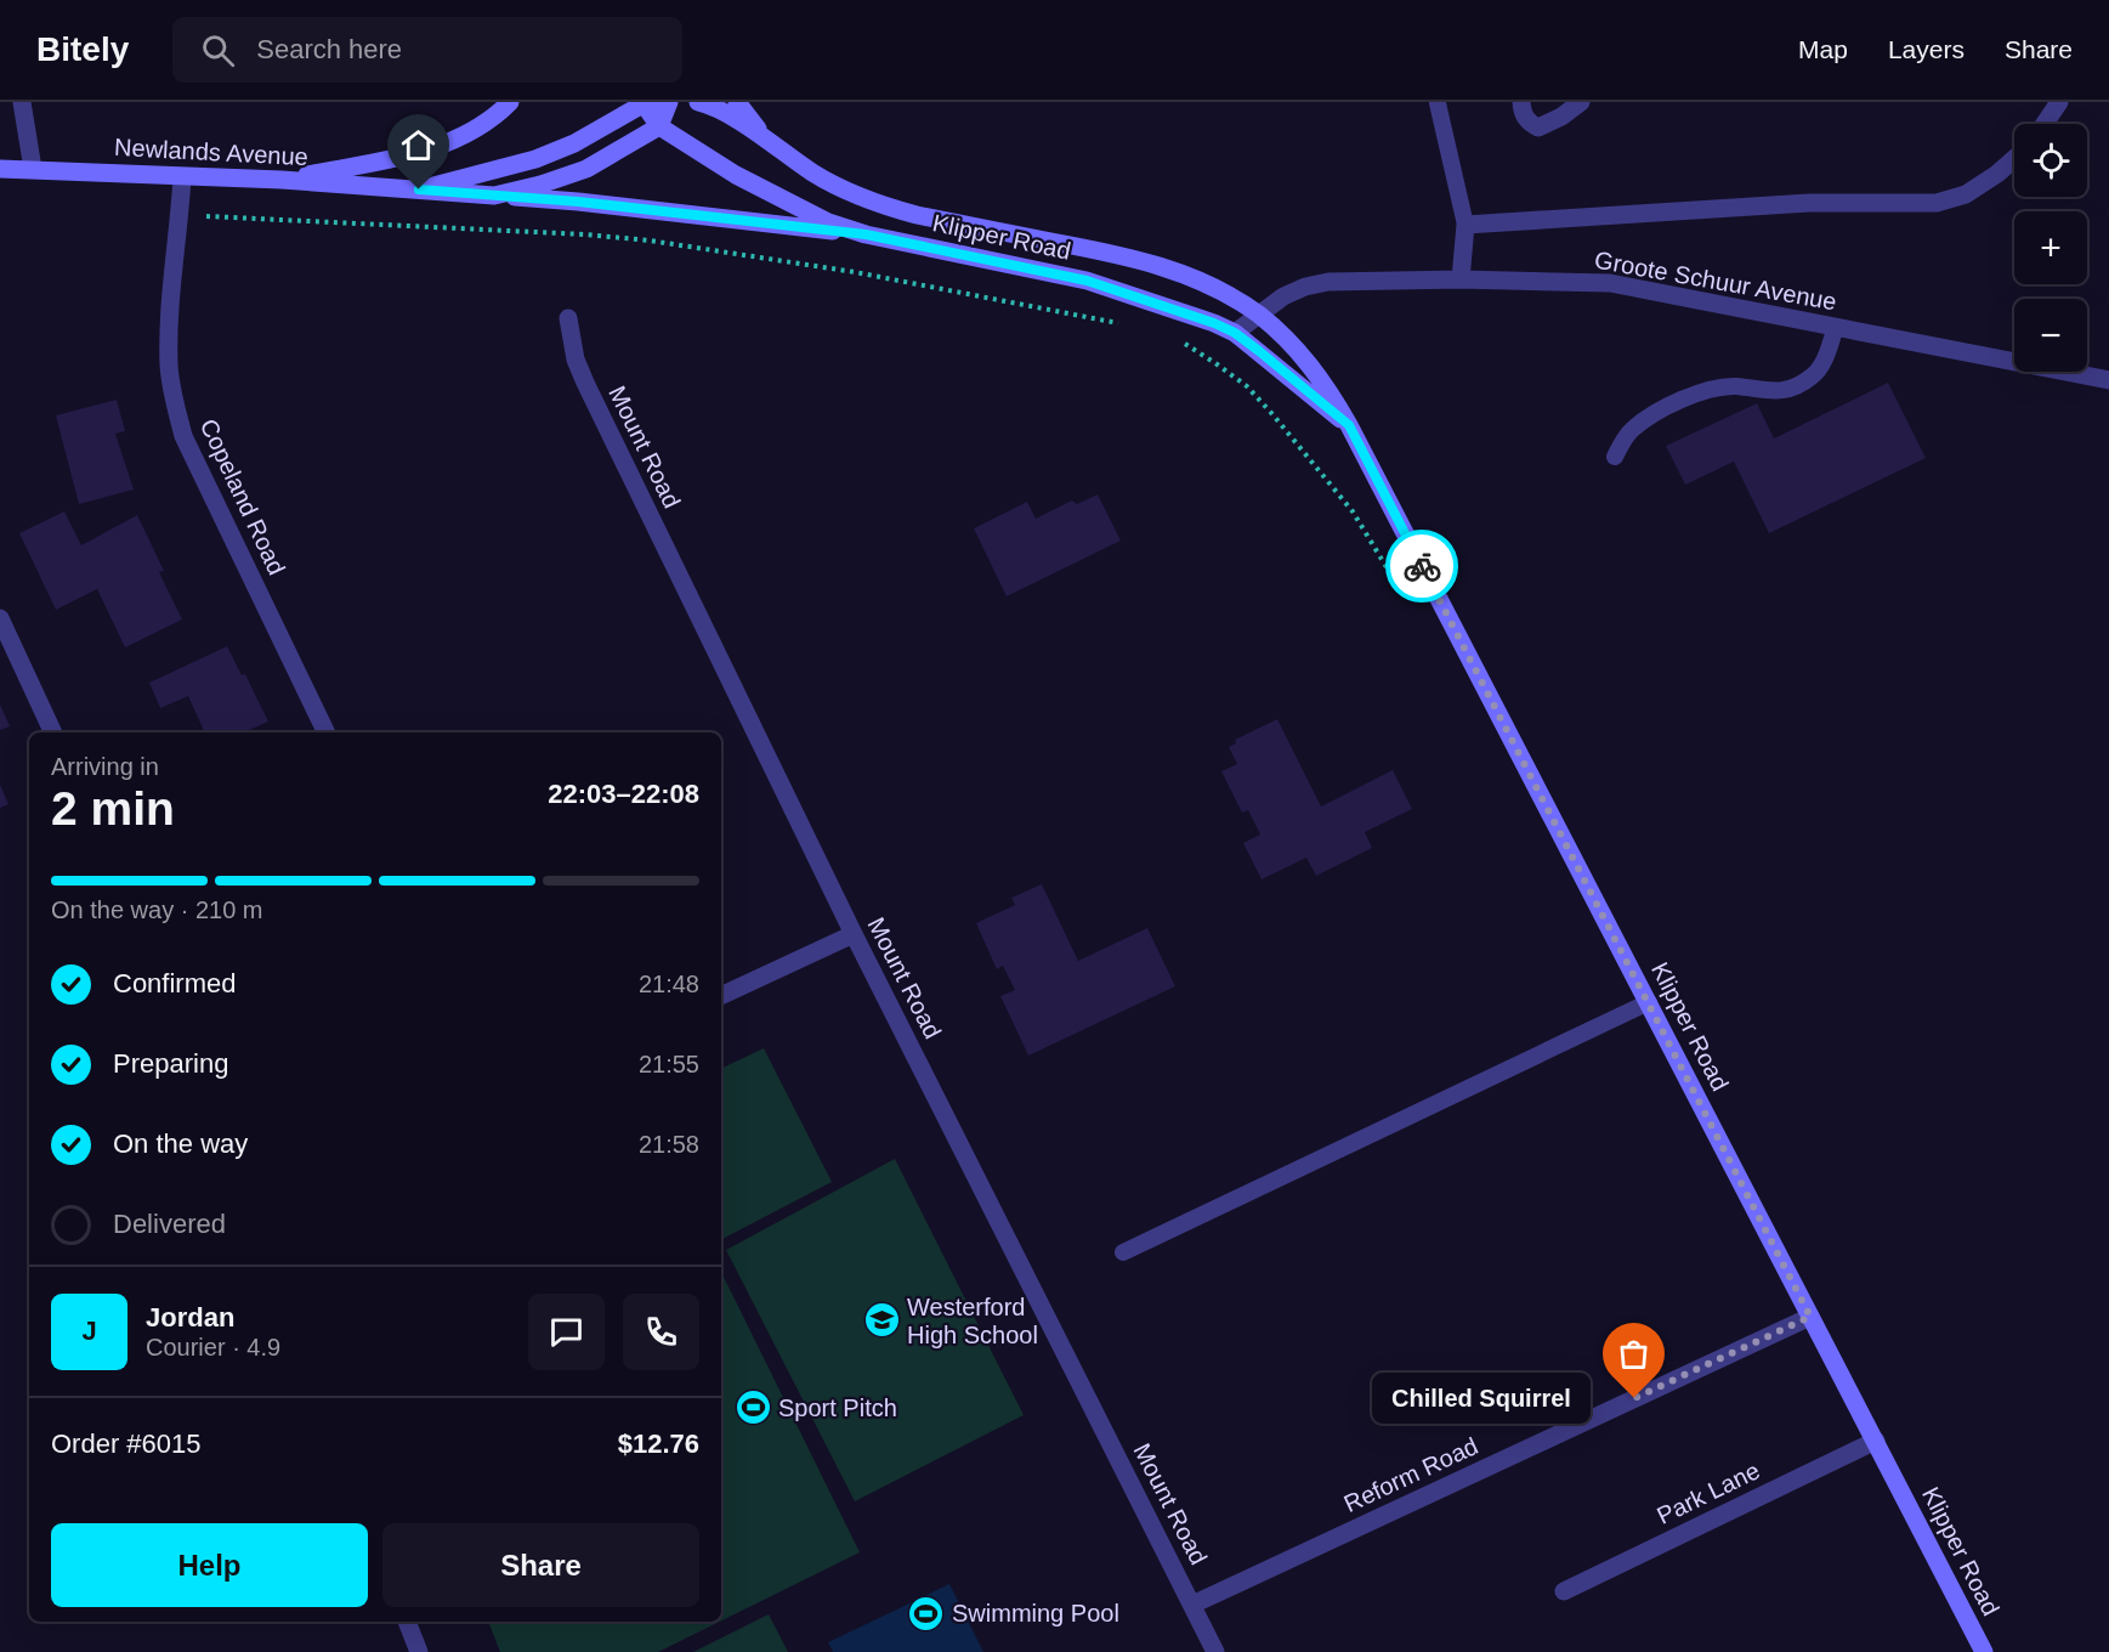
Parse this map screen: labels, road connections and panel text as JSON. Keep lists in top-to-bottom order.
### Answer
{
  "streets": {
    "main road": ["Newlands Avenue", "Klipper Road"],
    "street": [
      "Groote Schuur Avenue",
      "Mount Road",
      "Copeland Road",
      "Reform Road",
      "Park Lane"
    ]
  },
  "crossings": [
    ["Newlands Avenue", "Klipper Road"],
    ["Newlands Avenue", "Copeland Road"],
    ["Klipper Road", "Groote Schuur Avenue"],
    ["Klipper Road", "Reform Road"],
    ["Klipper Road", "Park Lane"],
    ["Mount Road", "Reform Road"]
  ],
  "places": {
    "school or university": ["Westerford High School"],
    "other": ["Chilled Squirrel"],
    "sports": ["Sport Pitch", "Swimming Pool"]
  },
  "page": {
    "header": "Bitely",
    "search": "Search here",
    "nav": ["Map", "Layers", "Share"],
    "map_buttons": ["+", "−"],
    "heading": ["2 min", "Arriving in", "22:03–22:08"],
    "panel": [
      "Jordan",
      "Courier · 4.9",
      "Order #6015",
      "$12.76"
    ],
    "bar": "On the way · 210 m",
    "list": [
      ["Confirmed", "21:48"],
      ["Preparing", "21:55"],
      ["On the way", "21:58"],
      "Delivered"
    ],
    "round": "J",
    "bubble": "Chilled Squirrel",
    "buttons": ["Help", "Share"]
  }
}
